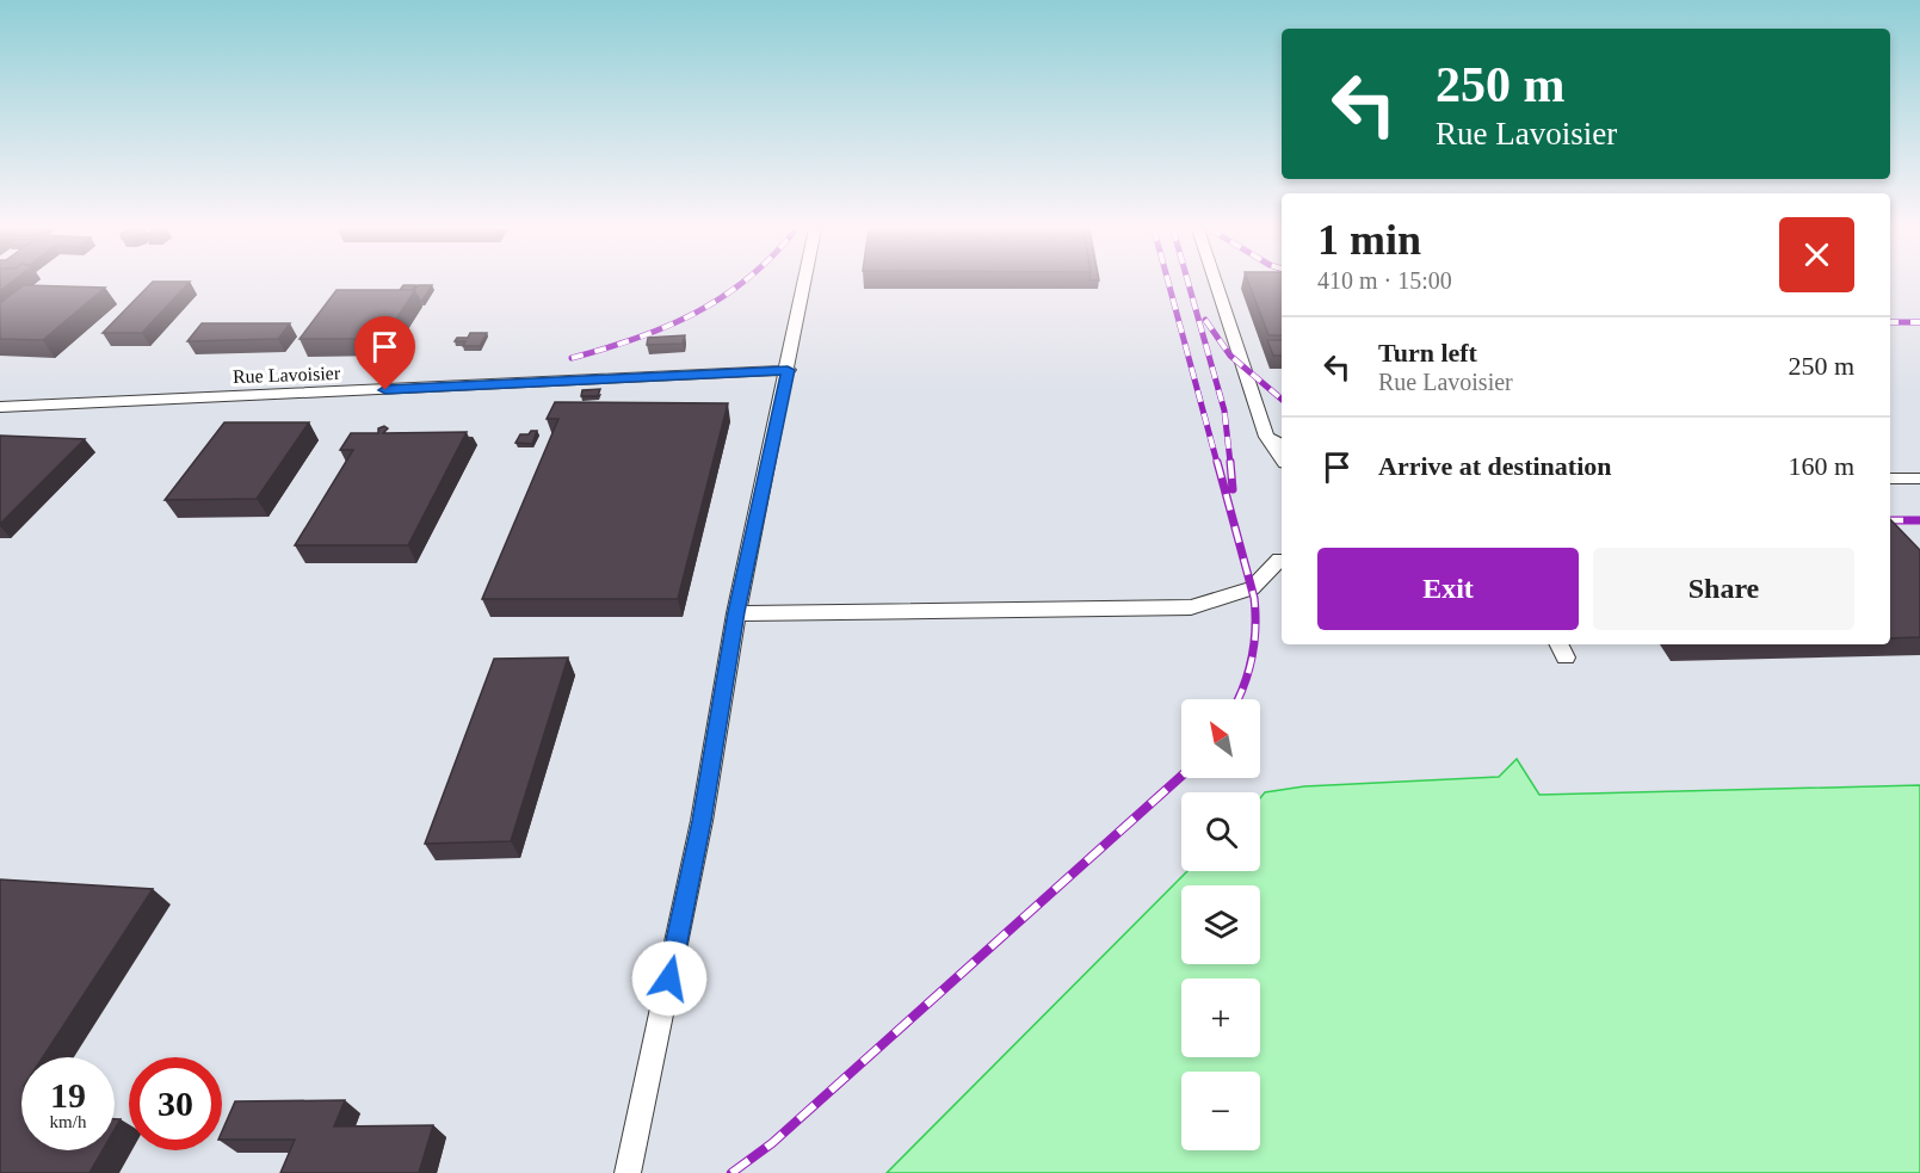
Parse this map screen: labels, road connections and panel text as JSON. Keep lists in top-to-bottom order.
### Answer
{
  "streets": {
    "street": ["Rue Lavoisier"]
  },
  "north": "top left",
  "page": {
    "turn": ["250 m", "Rue Lavoisier"],
    "heading": ["1 min", "410 m · 15:00"],
    "list": [
      {
        "name": "Turn left",
        "note": "Rue Lavoisier",
        "value": "250 m"
      },
      {
        "name": "Arrive at destination",
        "value": "160 m"
      }
    ],
    "buttons": ["Exit", "Share"],
    "map_buttons": ["+", "−"],
    "speed": "19 km/h",
    "limit": "30"
  }
}
